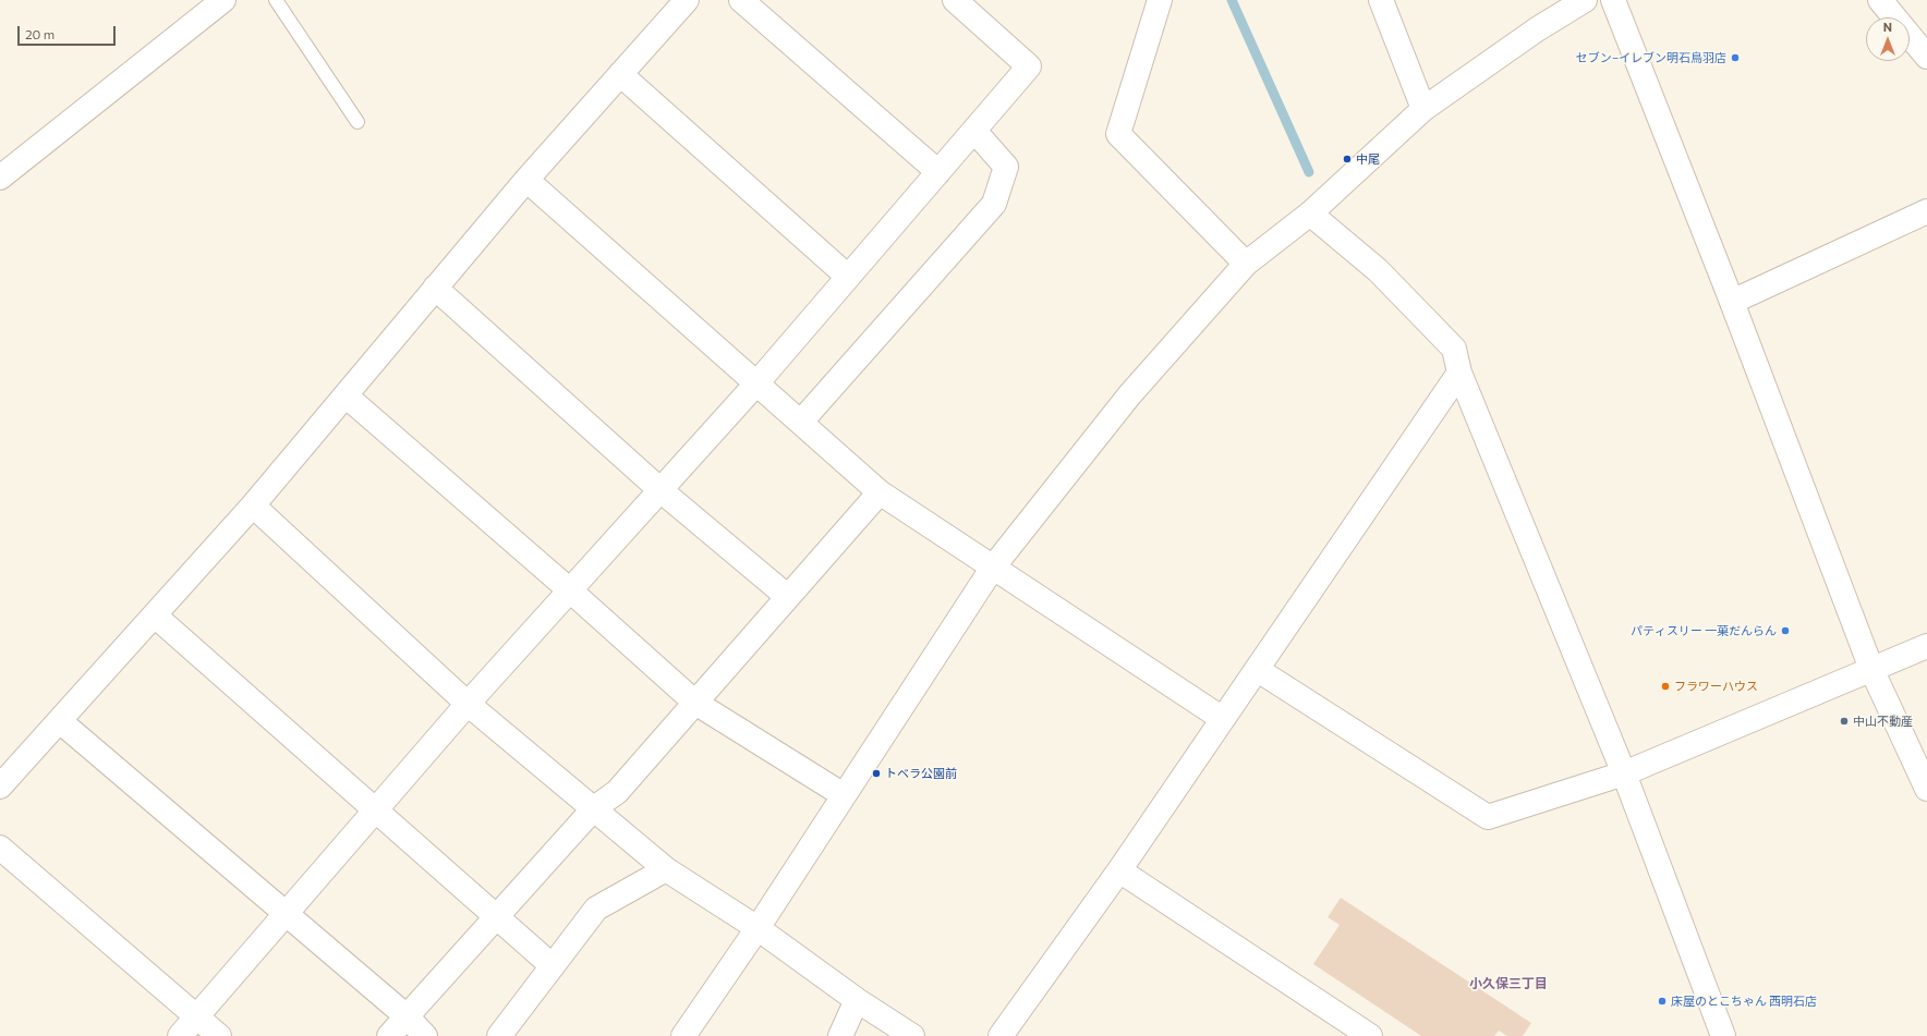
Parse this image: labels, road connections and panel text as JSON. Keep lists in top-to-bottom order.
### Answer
{
  "districts": ["小久保三丁目"],
  "places": [
    "セブン−イレブン明石鳥羽店",
    "中尾",
    "パティスリー 一菓だんらん",
    "フラワーハウス",
    "中山不動産",
    "トベラ公園前",
    "床屋のとこちゃん 西明石店"
  ],
  "scale_bar": "20 m",
  "north": "top"
}
